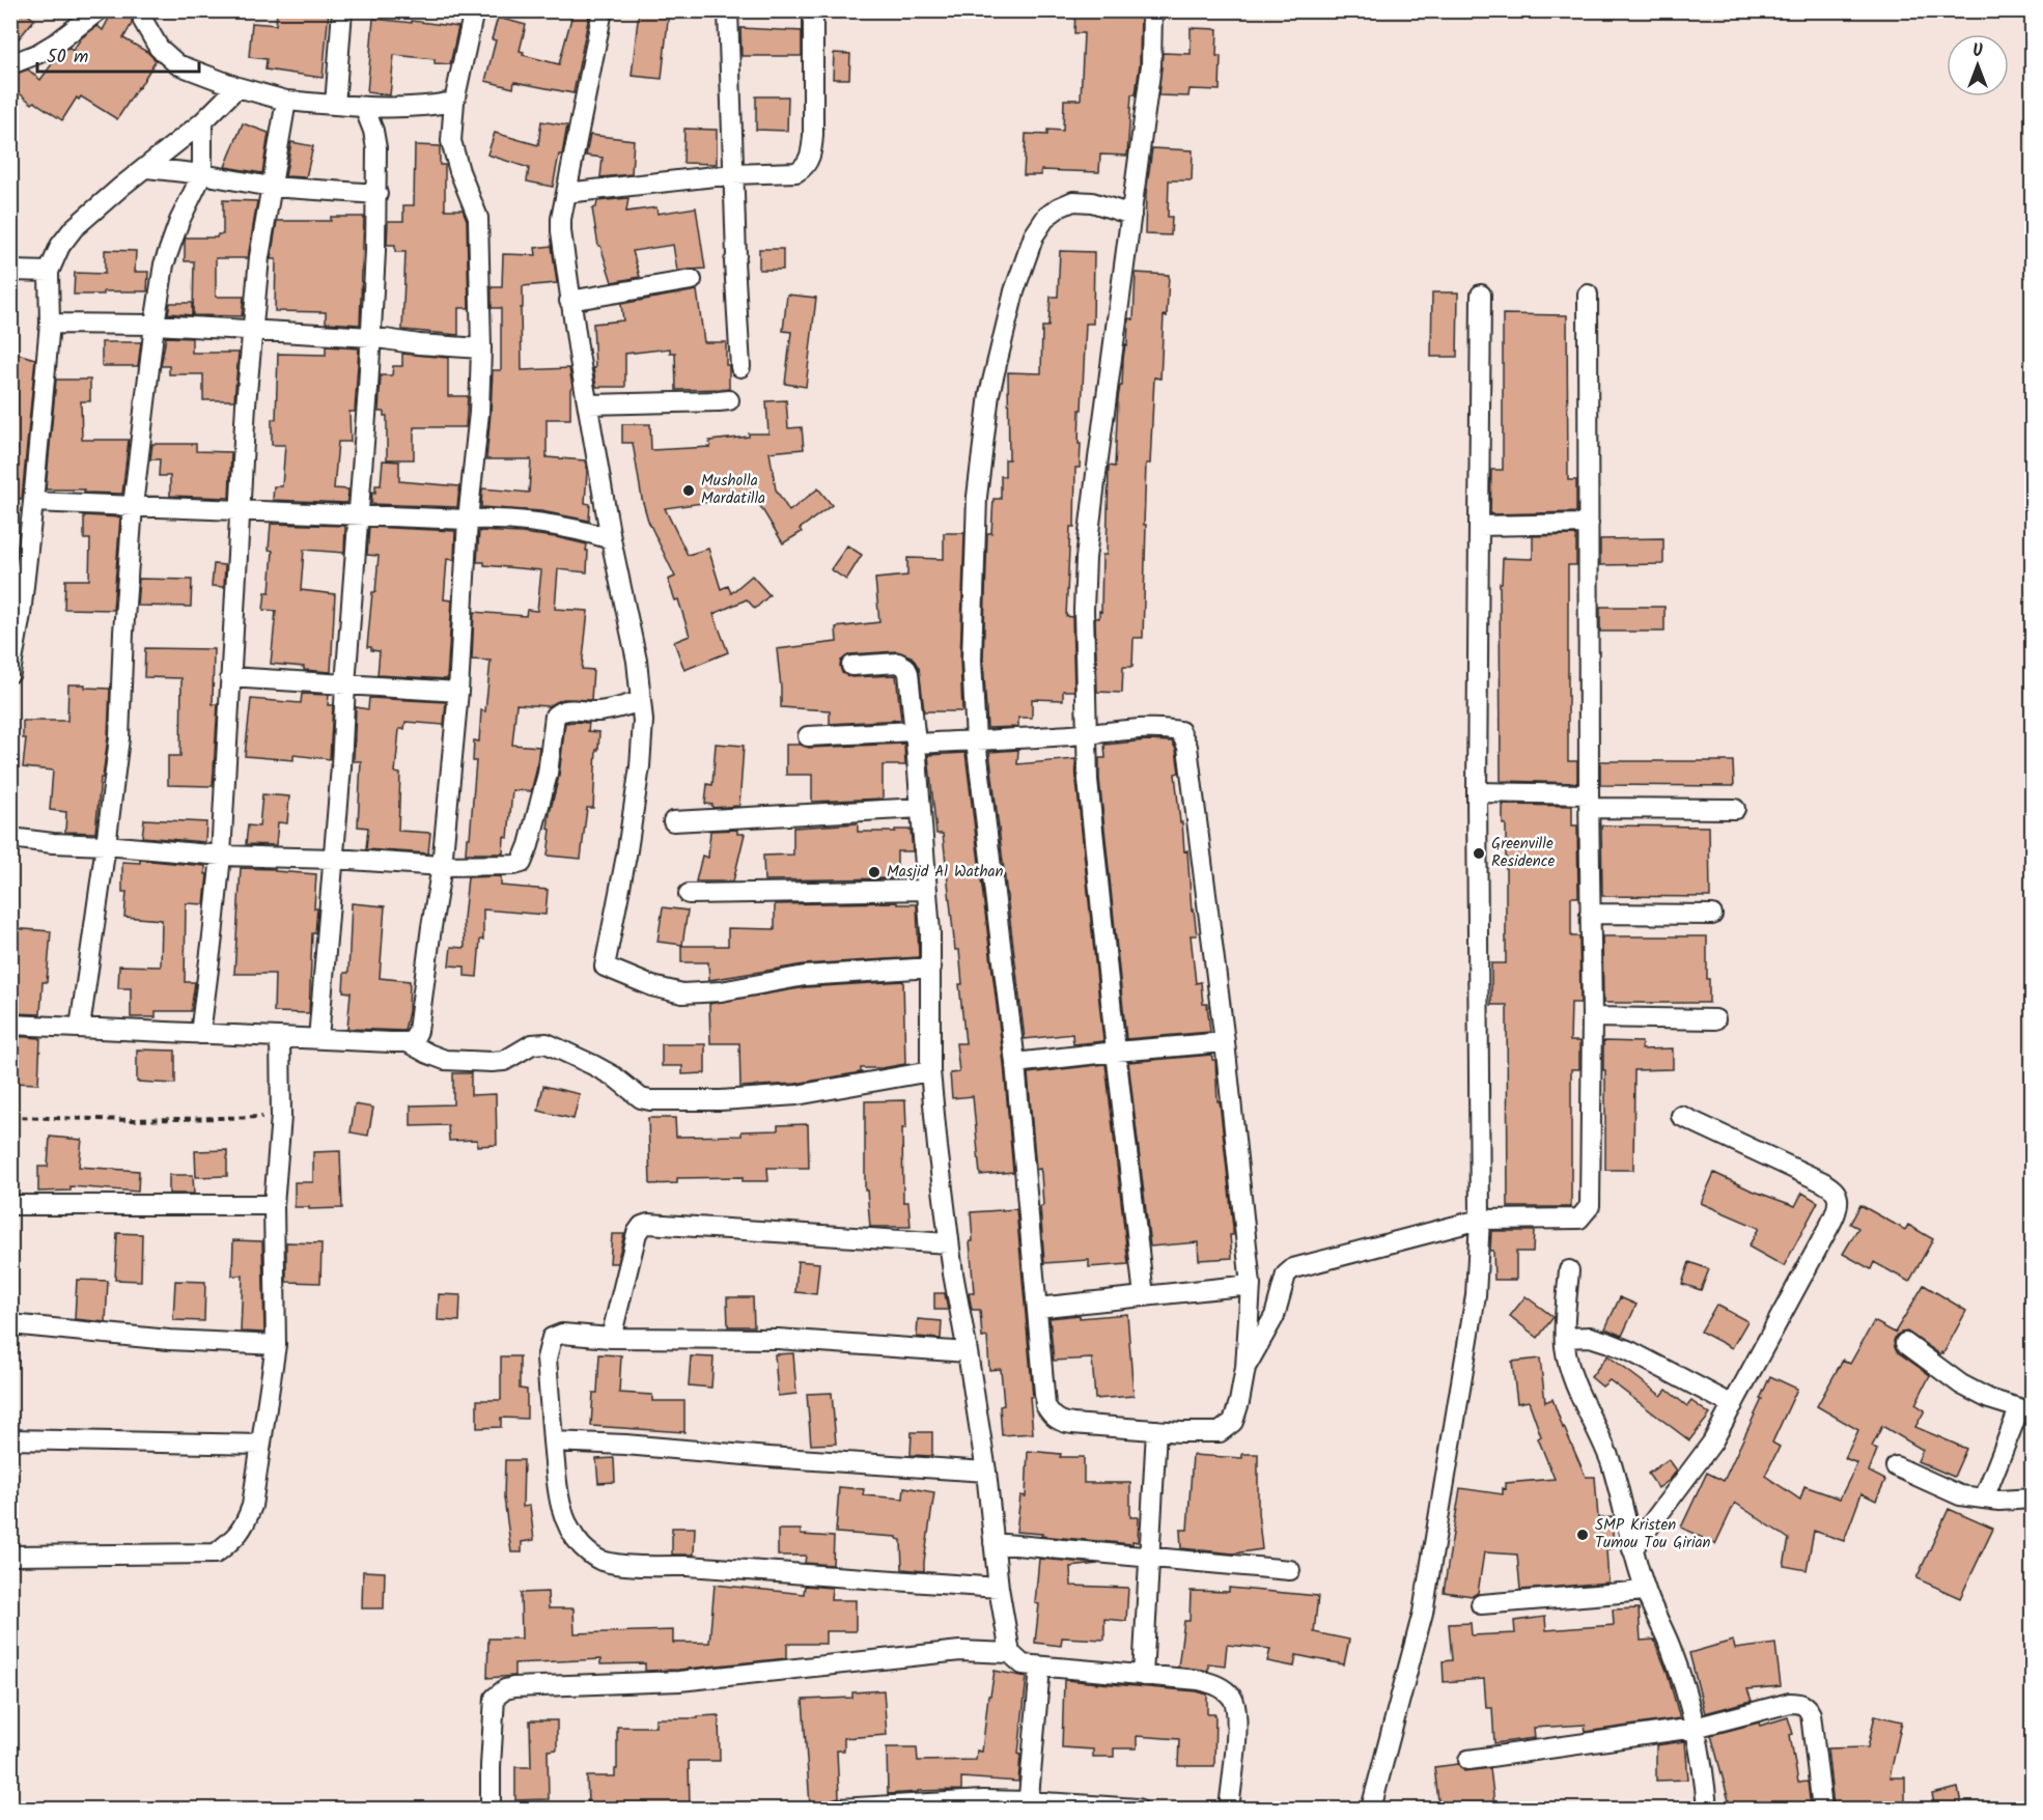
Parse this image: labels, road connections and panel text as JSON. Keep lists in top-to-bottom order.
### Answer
{
  "places": [
    "Musholla Mardatilla",
    "Greenville Residence",
    "Masjid Al Wathan",
    "SMP Kristen Tumou Tou Girian"
  ],
  "scale_bar": "50 m",
  "north": "top"
}
